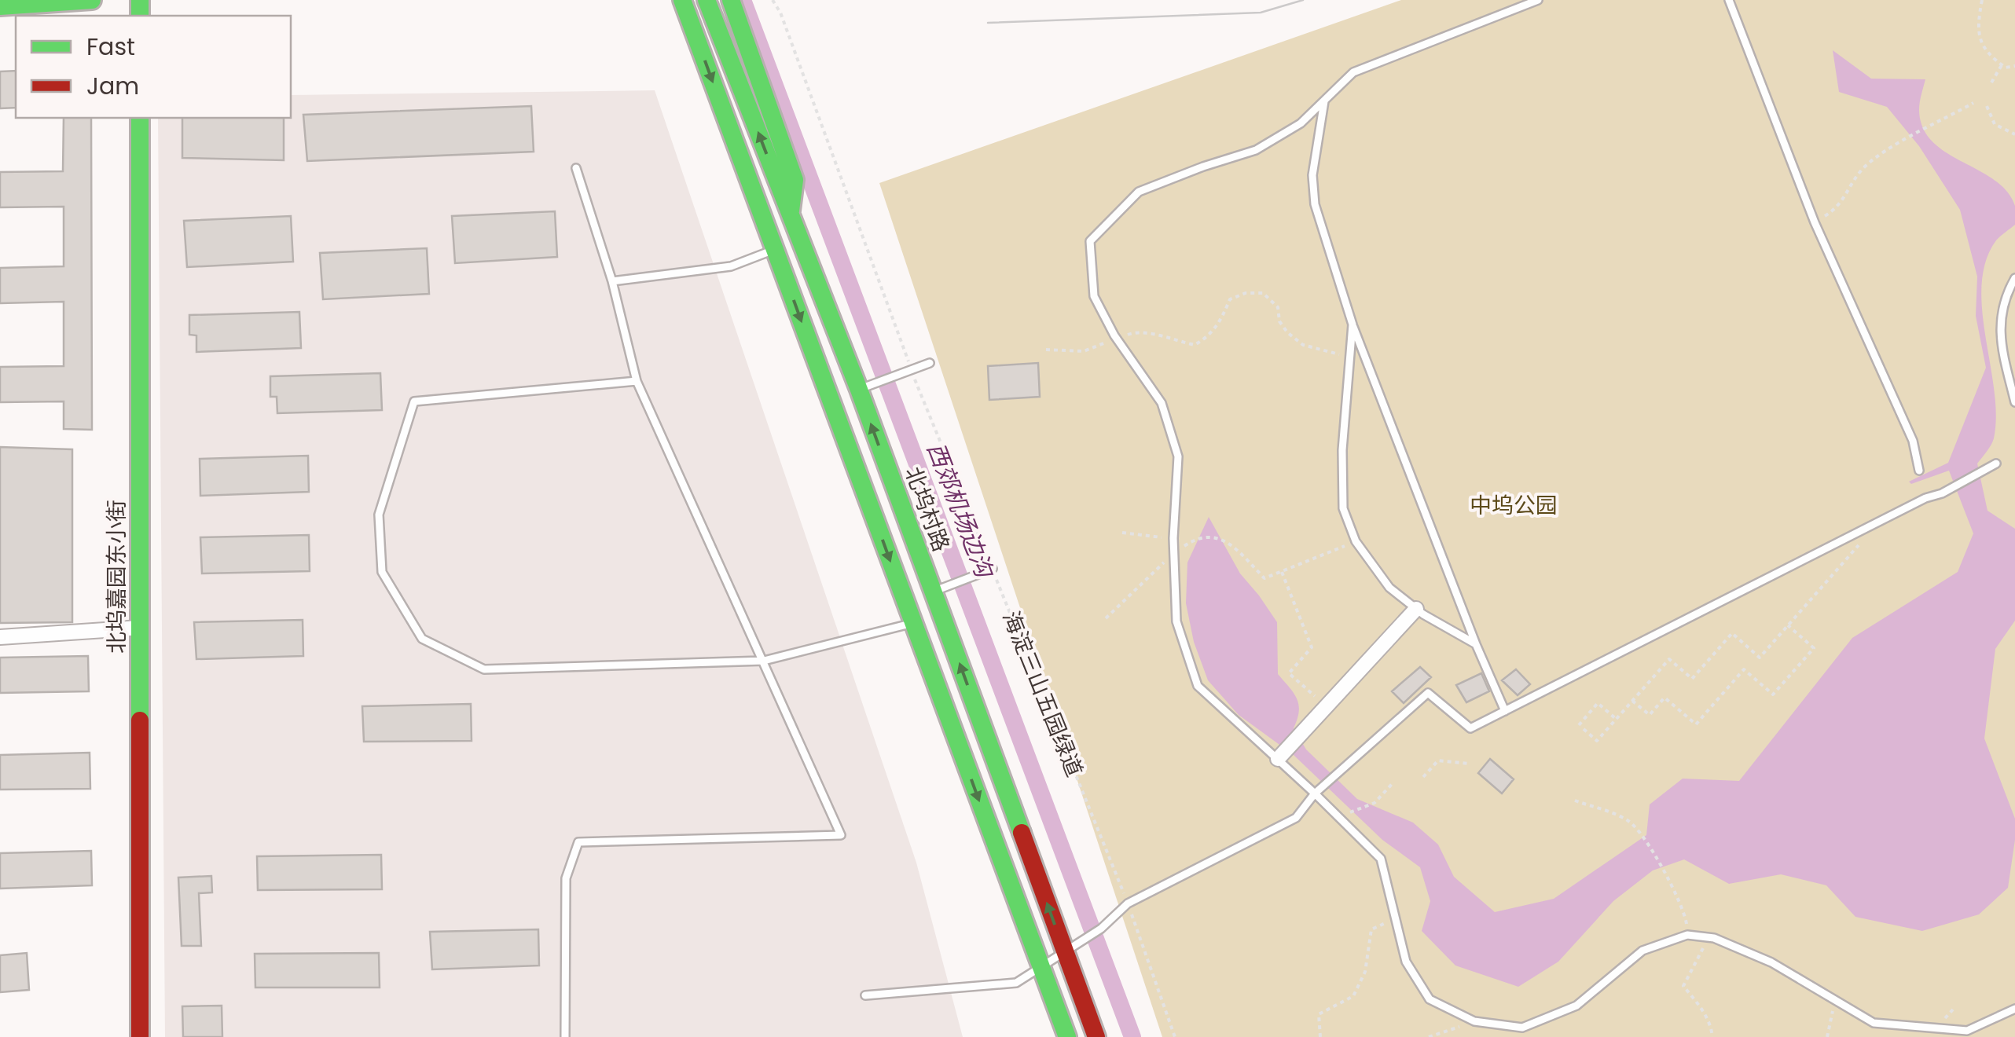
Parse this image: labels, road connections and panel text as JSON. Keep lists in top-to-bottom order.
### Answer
{
  "streets": {
    "main road": ["北坞村路", "北坞嘉园东小街"],
    "path": ["海淀三山五园绿道"]
  },
  "water": ["西郊机场边沟"],
  "parks": ["中坞公园"],
  "legend": ["Fast", "Jam"]
}
